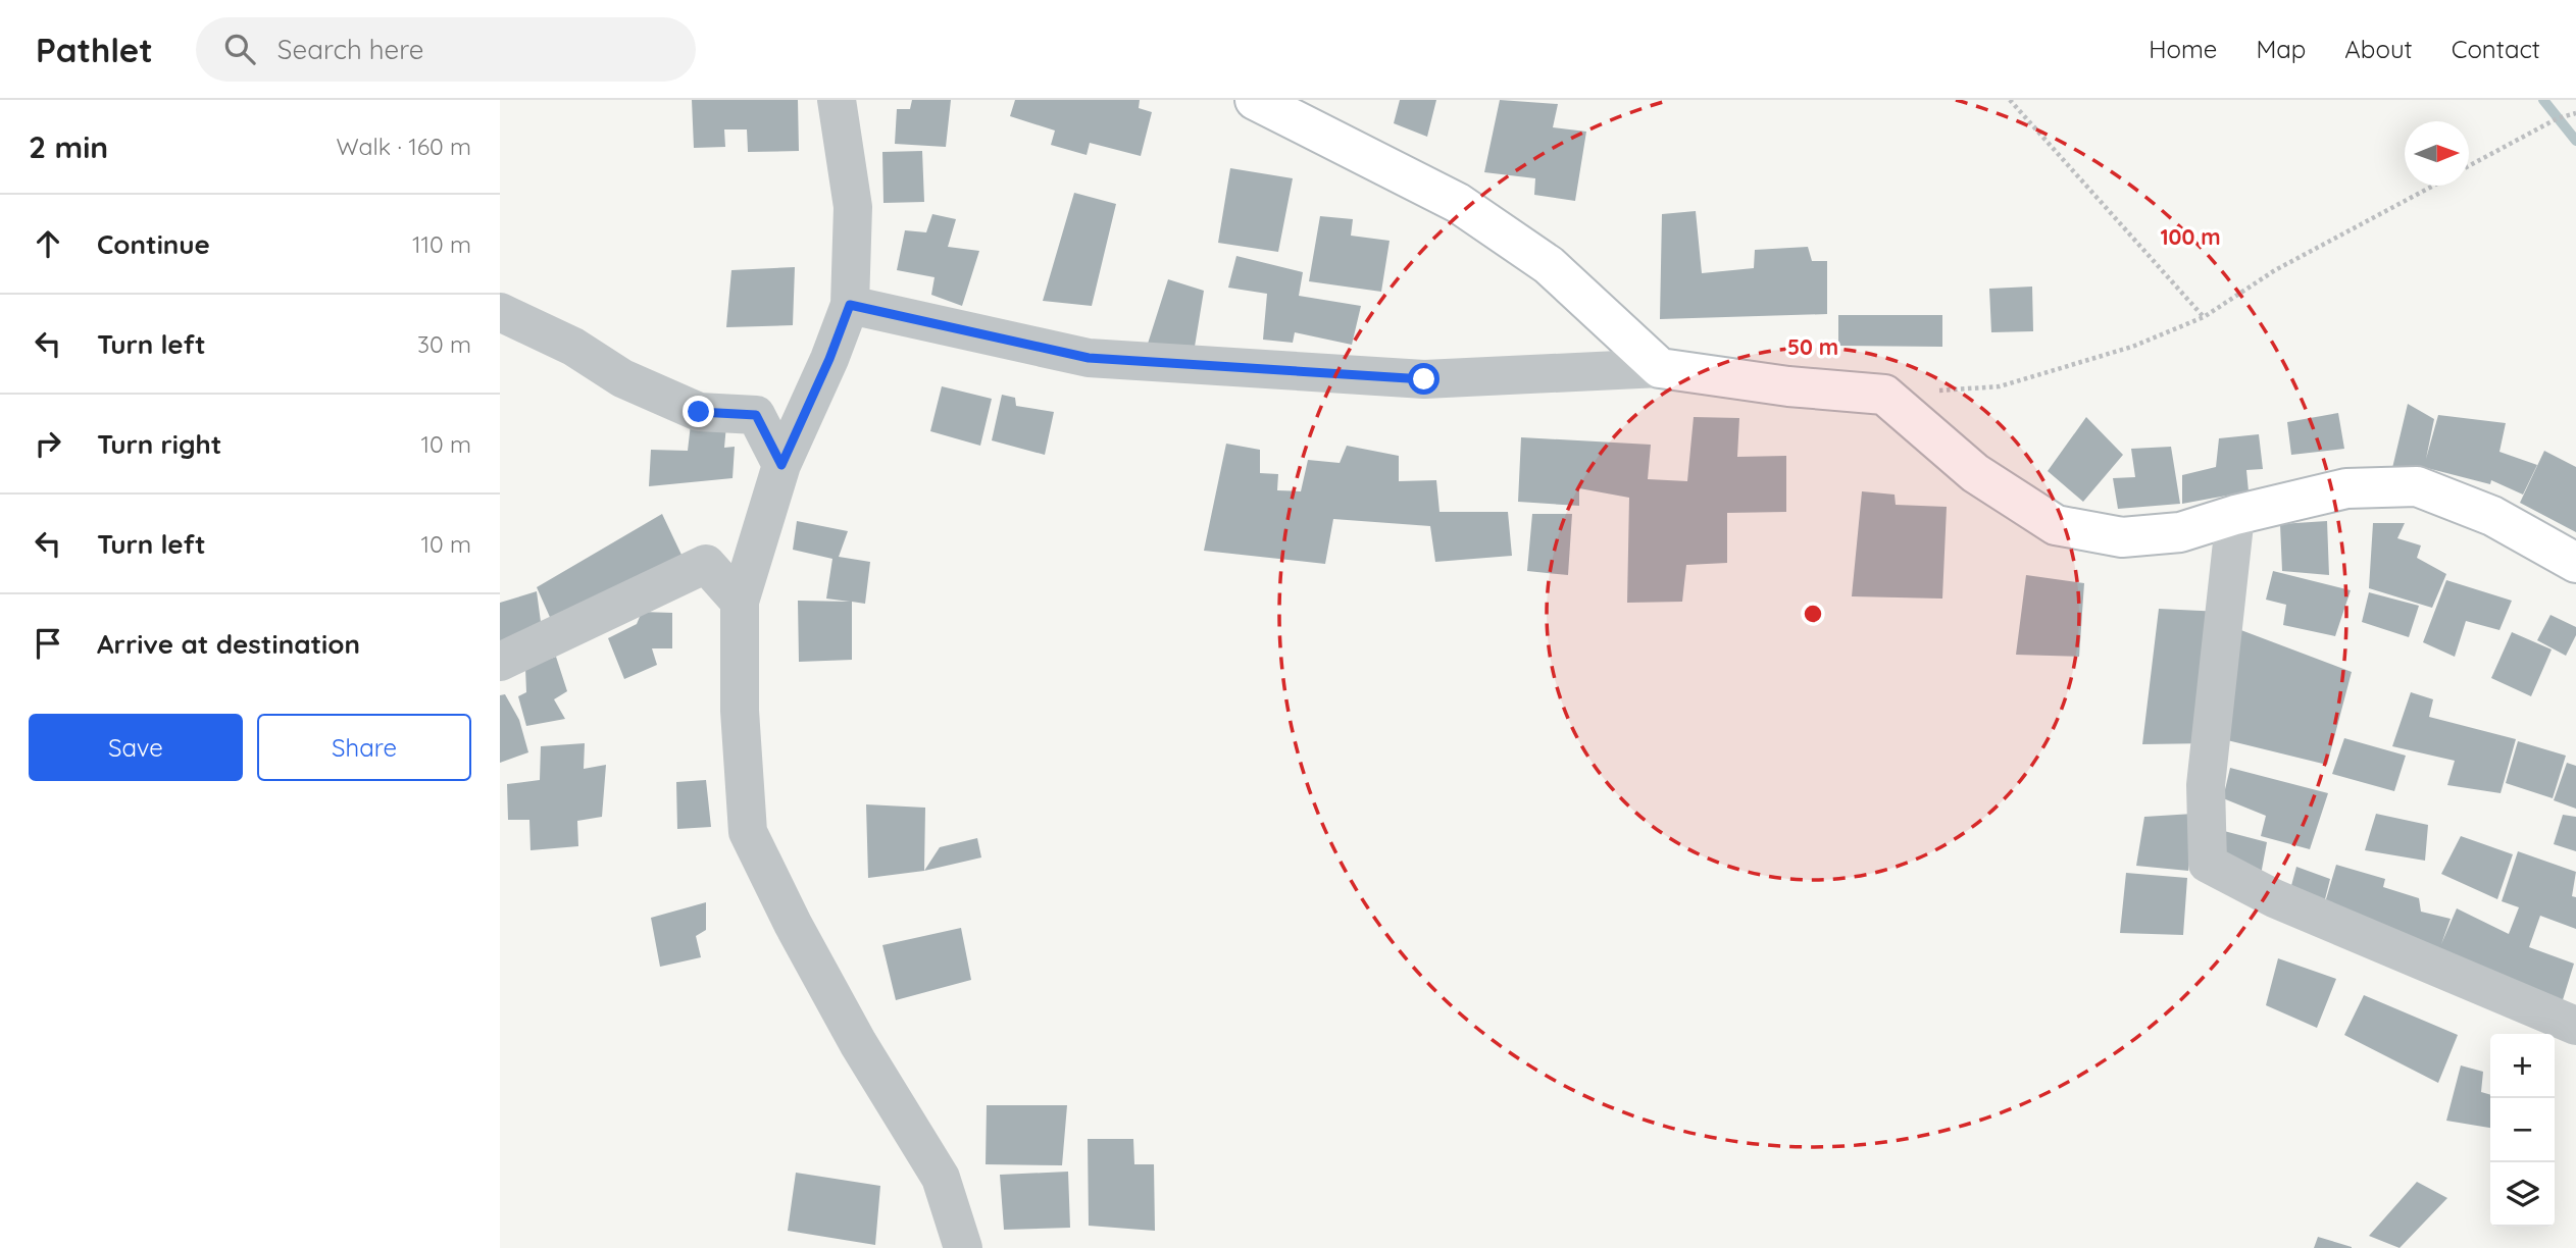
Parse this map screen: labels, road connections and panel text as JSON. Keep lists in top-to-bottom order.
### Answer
{
  "north": "right",
  "page": {
    "header": "Pathlet",
    "search": "Search here",
    "nav": [
      "Home",
      "Map",
      "About",
      "Contact"
    ],
    "heading": ["2 min", "Walk · 160 m"],
    "list": [
      ["Continue", "110 m"],
      ["Turn left", "30 m"],
      ["Turn right", "10 m"],
      ["Turn left", "10 m"],
      "Arrive at destination"
    ],
    "buttons": ["Save", "Share"],
    "map_buttons": ["+", "−"]
  },
  "rings": ["100 m", "50 m"]
}
